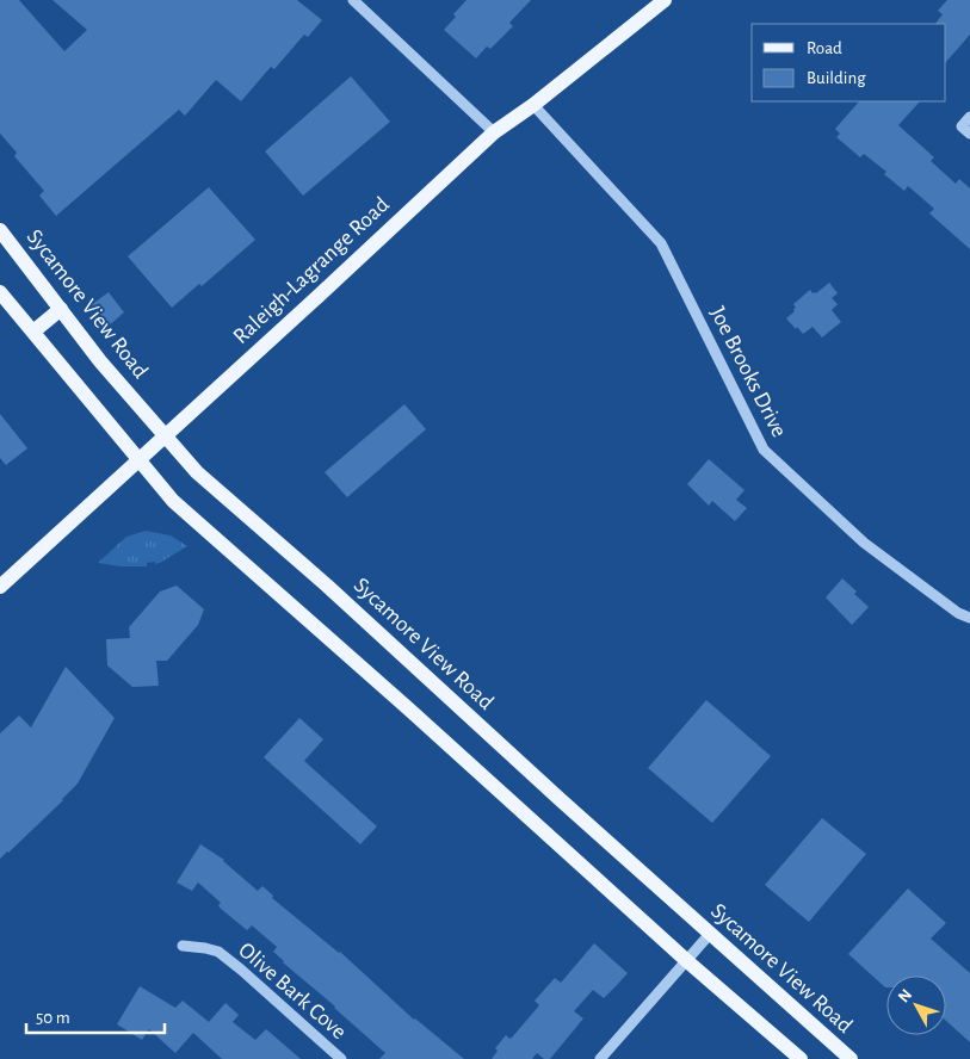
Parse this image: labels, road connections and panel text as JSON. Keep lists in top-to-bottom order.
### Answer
{
  "streets": {
    "main road": ["Raleigh-Lagrange Road", "Sycamore View Road"],
    "street": ["Joe Brooks Drive", "Olive Bark Cove"]
  },
  "crossings": [
    ["Raleigh-Lagrange Road", "Sycamore View Road"],
    ["Raleigh-Lagrange Road", "Joe Brooks Drive"]
  ],
  "legend": ["Road", "Building"],
  "scale_bar": "50 m",
  "north": "top left"
}
